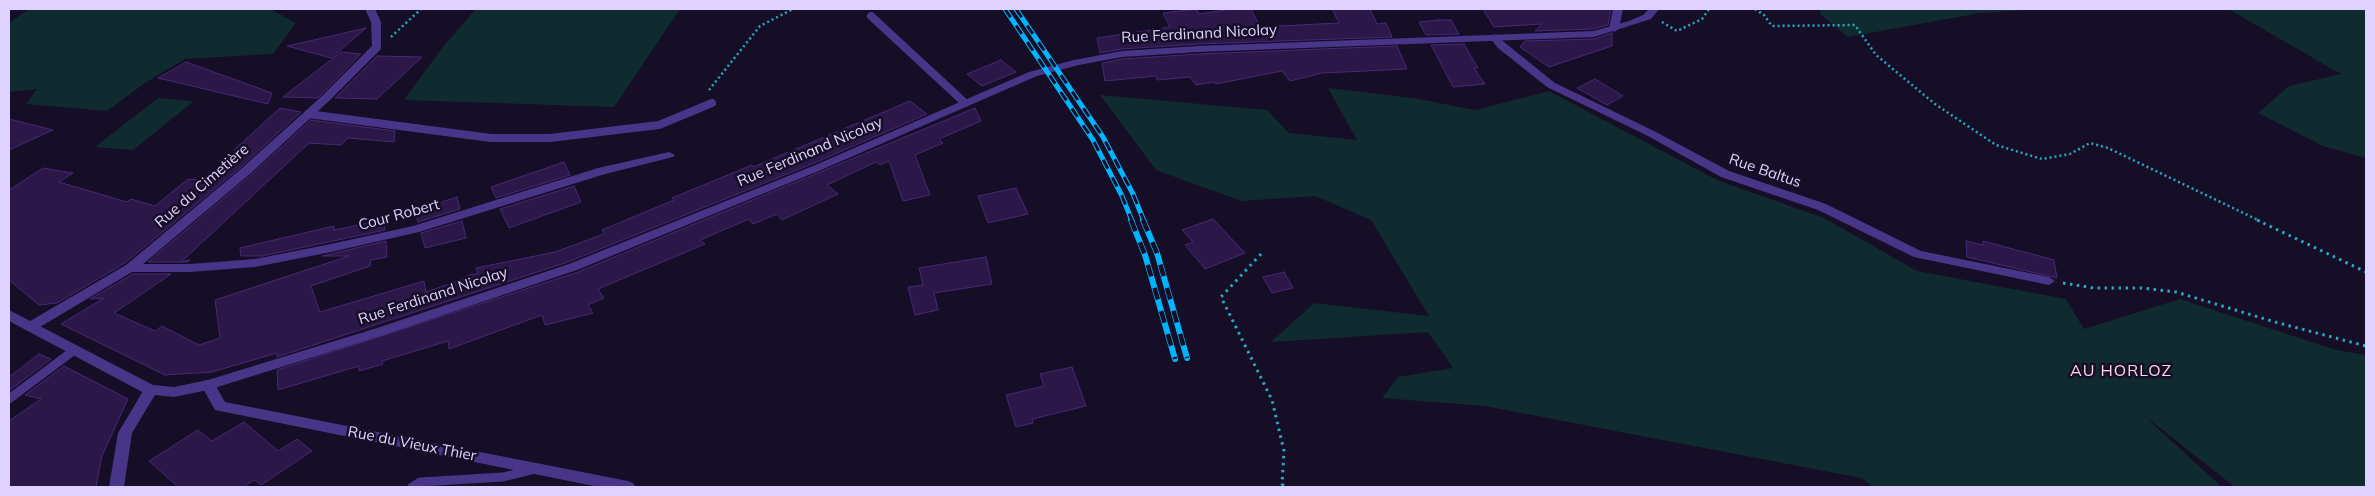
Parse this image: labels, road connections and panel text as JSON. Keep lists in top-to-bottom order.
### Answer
{
  "streets": {
    "street": [
      "Rue Ferdinand Nicolay",
      "Rue Baltus",
      "Rue du Cimetière",
      "Cour Robert",
      "Rue du Vieux Thier"
    ]
  },
  "crossings": [
    ["Rue Ferdinand Nicolay", "Rue Baltus"],
    ["Rue Ferdinand Nicolay", "Rue du Cimetière"],
    ["Rue Ferdinand Nicolay", "Rue du Vieux Thier"],
    ["Rue du Cimetière", "Cour Robert"]
  ],
  "districts": ["AU HORLOZ"]
}
